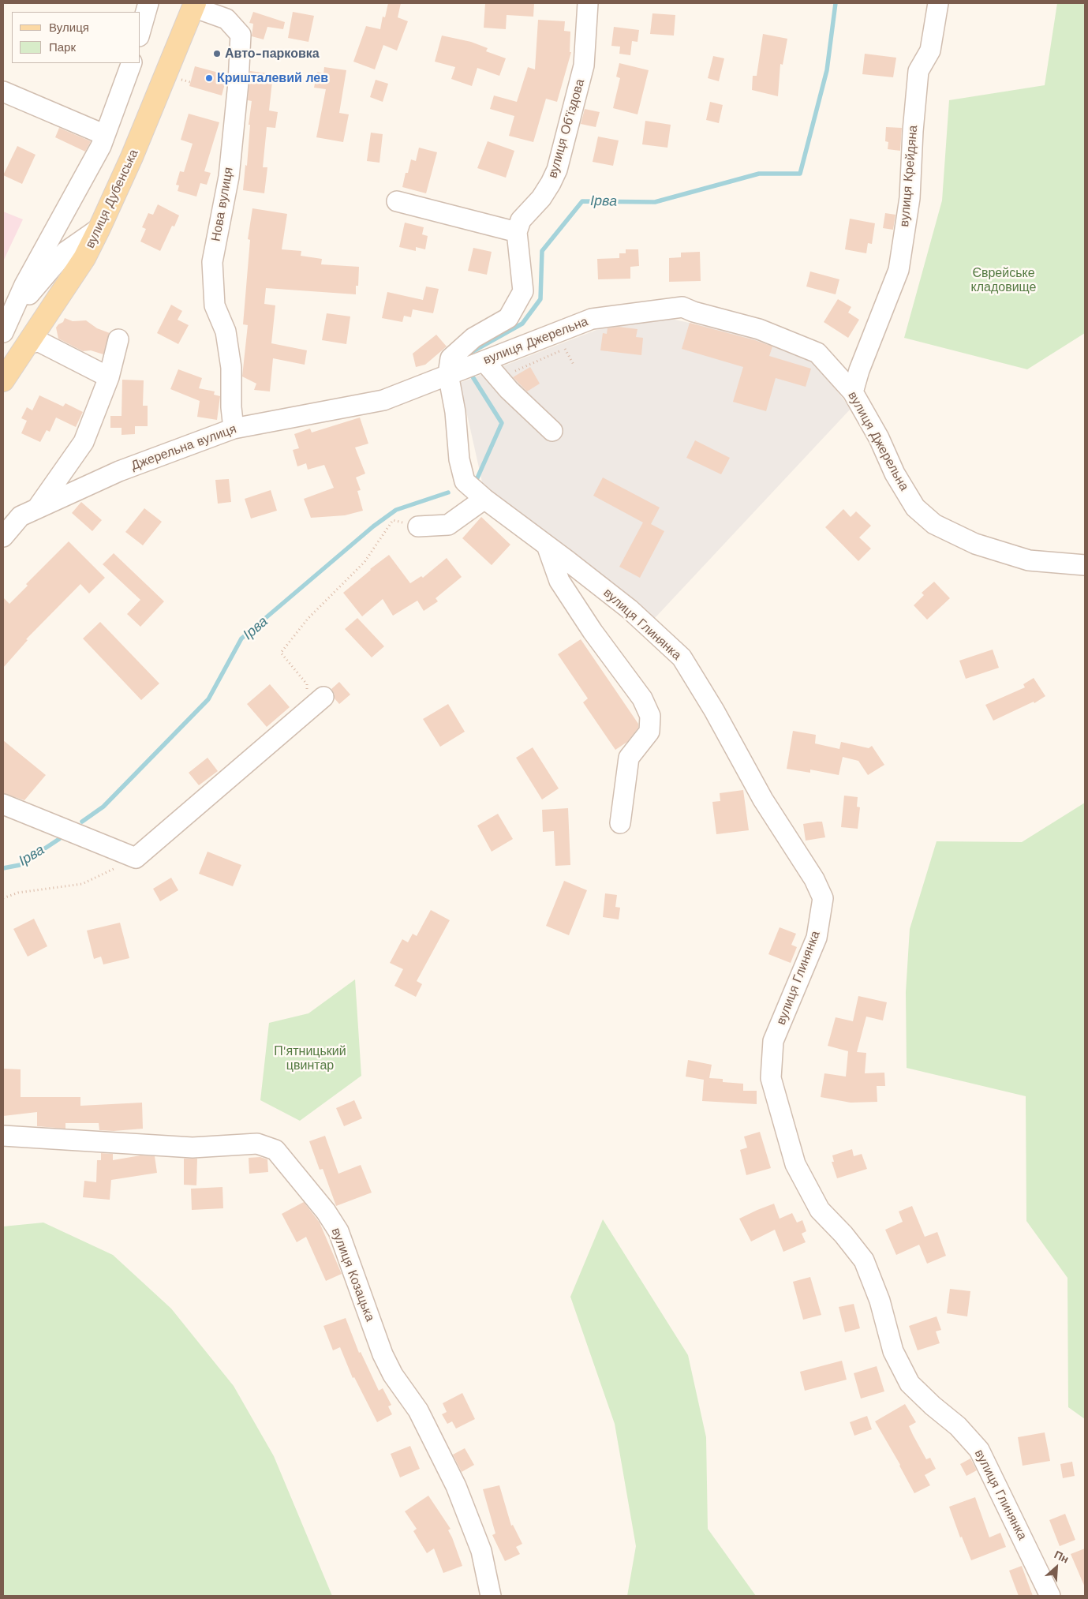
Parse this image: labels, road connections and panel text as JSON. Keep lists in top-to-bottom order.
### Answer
{
  "streets": {
    "main road": ["вулиця Дубенська"],
    "street": [
      "вулиця Об'їздова",
      "вулиця Крейдяна",
      "Нова вулиця",
      "вулиця Джерельна",
      "Джерельна вулиця",
      "вулиця Глинянка",
      "вулиця Козацька"
    ]
  },
  "crossings": [
    ["вулиця Крейдяна", "вулиця Джерельна"],
    ["вулиця Дубенська", "Нова вулиця"],
    ["Нова вулиця", "Джерельна вулиця"],
    ["вулиця Джерельна", "Джерельна вулиця"],
    ["вулиця Джерельна", "вулиця Глинянка"],
    ["Джерельна вулиця", "вулиця Глинянка"]
  ],
  "water": ["Ірва"],
  "parks": ["Єврейське кладовище", "П'ятницький цвинтар"],
  "places": ["Авто-парковка", "Кришталевий лев"],
  "legend": ["Вулиця", "Парк"],
  "north": "top right"
}
